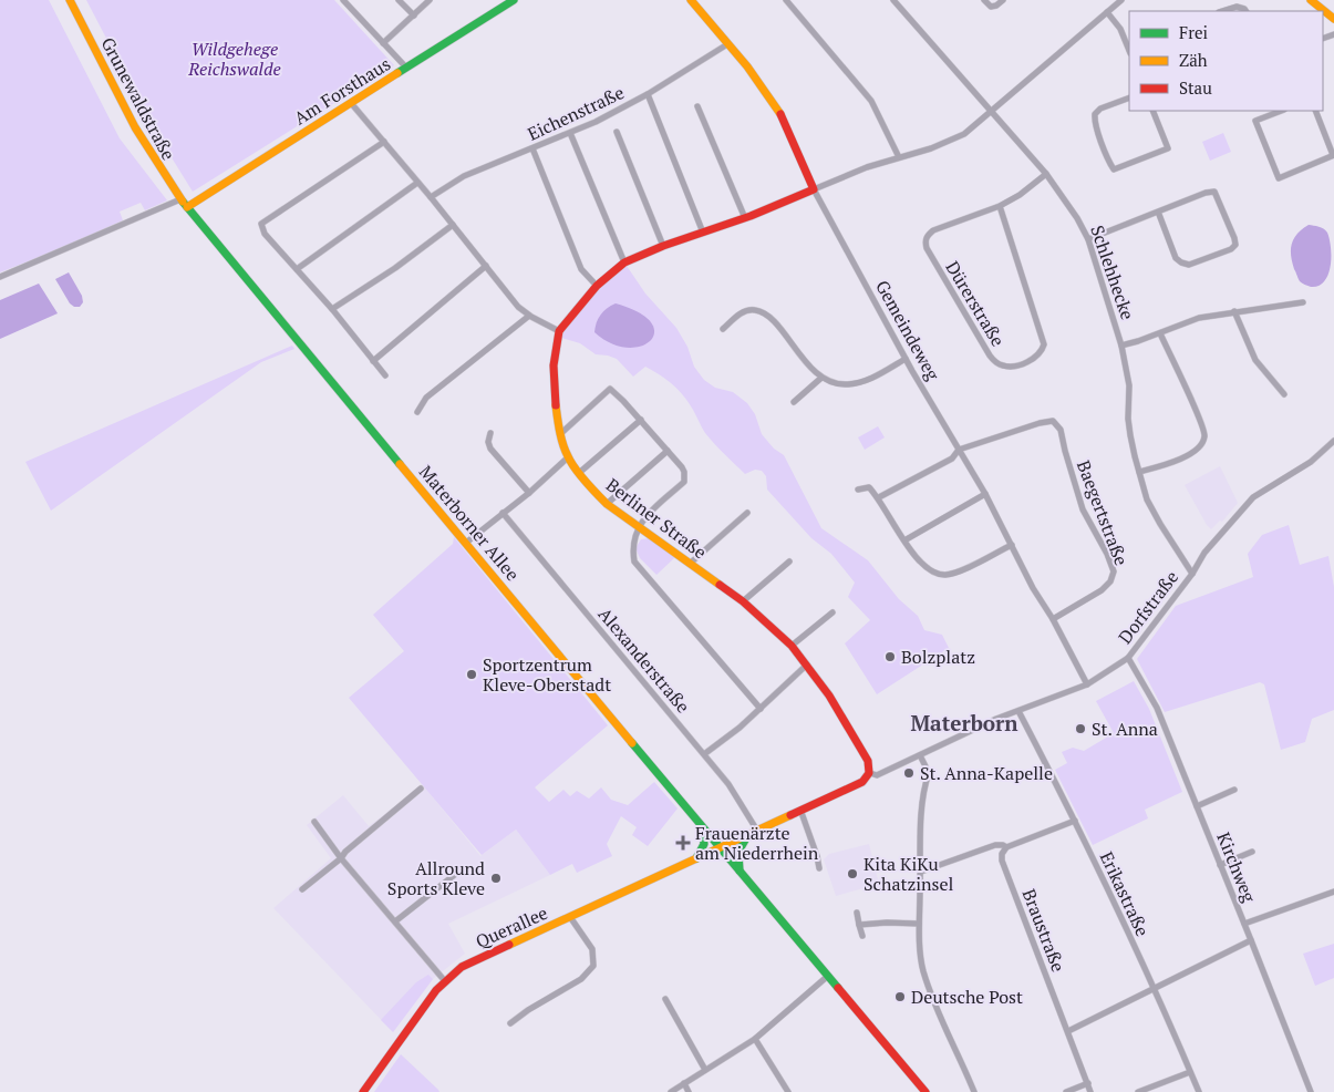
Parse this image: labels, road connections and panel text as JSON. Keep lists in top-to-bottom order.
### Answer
{
  "streets": {
    "street": [
      "Am Forsthaus",
      "Grunewaldstraße",
      "Eichenstraße",
      "Schlehhecke",
      "Dürerstraße",
      "Gemeindeweg",
      "Baegertstraße",
      "Berliner Straße",
      "Materborner Allee",
      "Dorfstraße",
      "Alexanderstraße",
      "Kirchweg",
      "Erikastraße",
      "Querallee",
      "Braustraße"
    ]
  },
  "crossings": [
    ["Am Forsthaus", "Grunewaldstraße"],
    ["Am Forsthaus", "Materborner Allee"],
    ["Grunewaldstraße", "Materborner Allee"],
    ["Eichenstraße", "Gemeindeweg"],
    ["Schlehhecke", "Dürerstraße"],
    ["Schlehhecke", "Dorfstraße"],
    ["Gemeindeweg", "Baegertstraße"],
    ["Gemeindeweg", "Dorfstraße"],
    ["Berliner Straße", "Dorfstraße"],
    ["Materborner Allee", "Dorfstraße"],
    ["Materborner Allee", "Querallee"],
    ["Dorfstraße", "Alexanderstraße"],
    ["Dorfstraße", "Kirchweg"],
    ["Dorfstraße", "Erikastraße"],
    ["Dorfstraße", "Querallee"]
  ],
  "districts": ["Materborn"],
  "parks": ["Wildgehege Reichswalde"],
  "places": {
    "other": [
      "Bolzplatz",
      "Sportzentrum Kleve-Oberstadt",
      "St. Anna",
      "St. Anna-Kapelle",
      "Kita KiKu Schatzinsel",
      "Allround Sports Kleve",
      "Deutsche Post"
    ],
    "health": ["Frauenärzte am Niederrhein"]
  },
  "legend": ["Frei", "Zäh", "Stau"]
}
